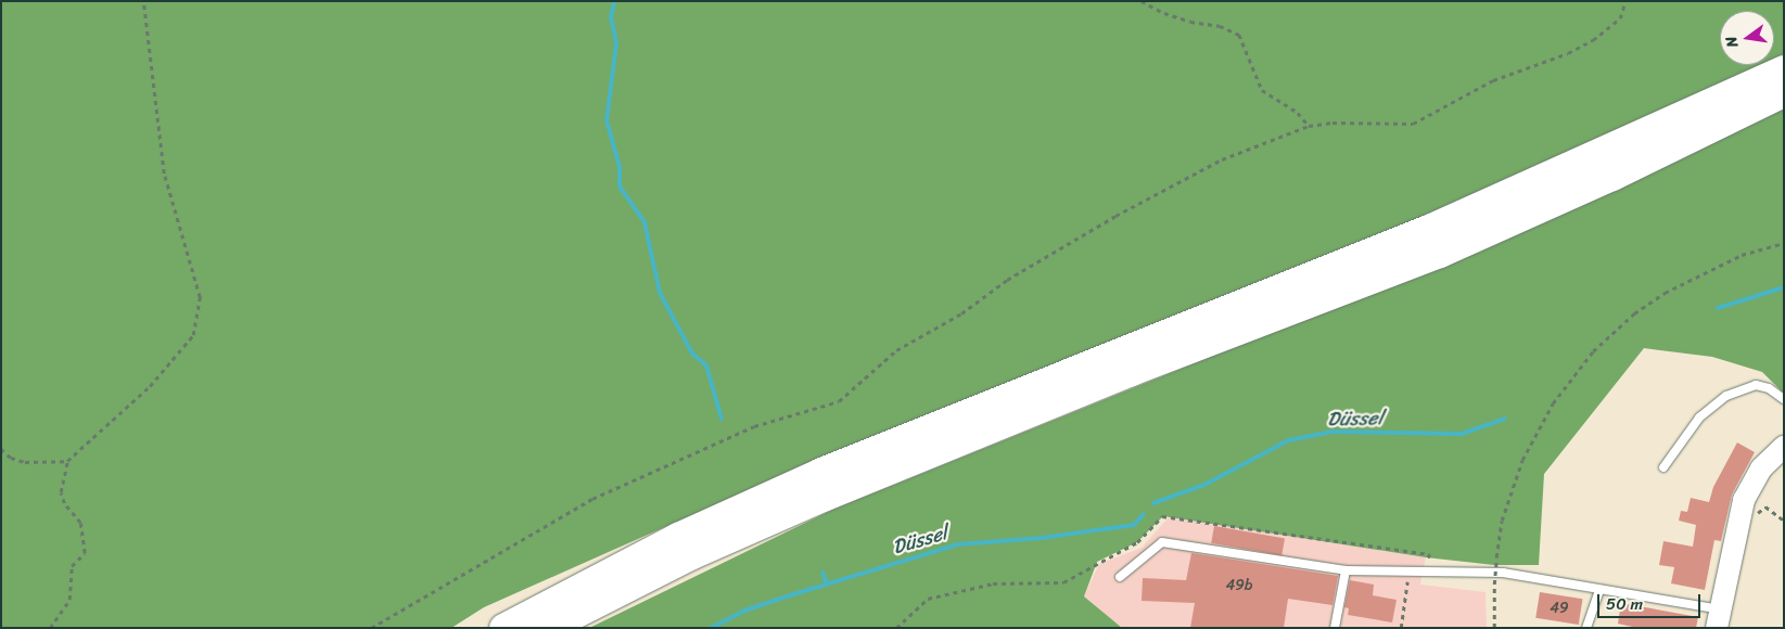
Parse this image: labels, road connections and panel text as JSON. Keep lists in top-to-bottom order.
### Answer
{
  "water": ["Düssel"],
  "house_numbers": ["49b", "49"],
  "scale_bar": "50 m",
  "north": "left"
}
